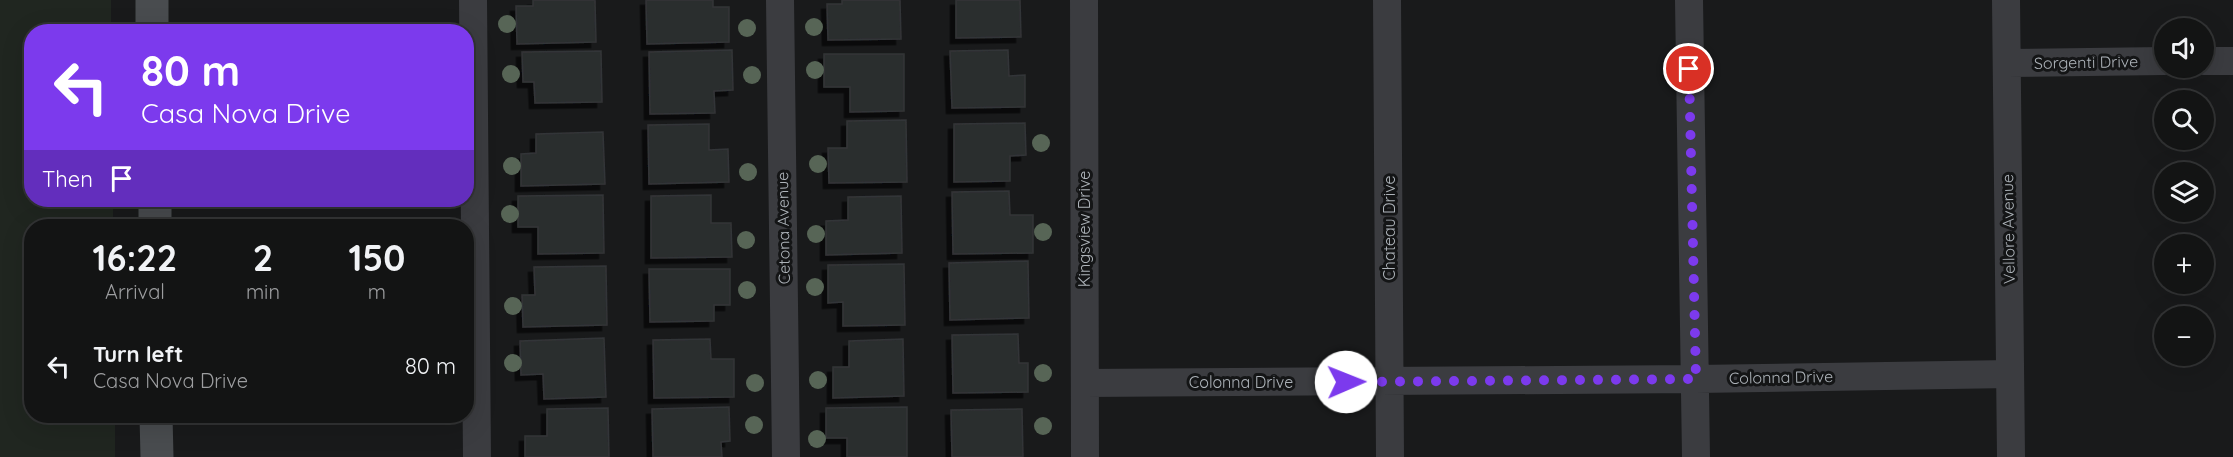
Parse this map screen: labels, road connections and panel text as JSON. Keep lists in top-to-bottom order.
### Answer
{
  "streets": {
    "street": [
      "Sorgenti Drive",
      "Cetona Avenue",
      "Chateau Drive",
      "Kingsview Drive",
      "Vellore Avenue",
      "Colonna Drive"
    ]
  },
  "crossings": [
    ["Sorgenti Drive", "Vellore Avenue"],
    ["Chateau Drive", "Colonna Drive"],
    ["Kingsview Drive", "Colonna Drive"],
    ["Vellore Avenue", "Colonna Drive"]
  ],
  "page": {
    "map_buttons": ["+", "−"],
    "turn": ["80 m", "Casa Nova Drive"],
    "then": "Then",
    "eta": [
      "16:22",
      "Arrival",
      "2",
      "min",
      "150",
      "m"
    ],
    "list": [
      {
        "name": "Turn left",
        "note": "Casa Nova Drive",
        "value": "80 m"
      }
    ]
  }
}
